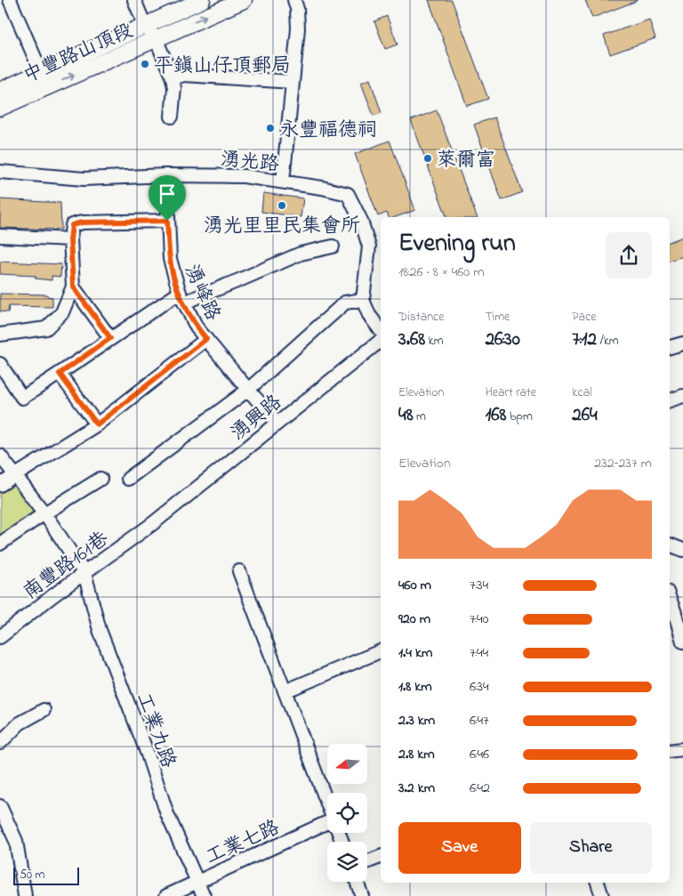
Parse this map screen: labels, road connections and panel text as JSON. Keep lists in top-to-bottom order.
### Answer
{
  "streets": {
    "main road": ["中豐路山頂段"],
    "street": [
      "湧光路",
      "湧峰路",
      "湧興路",
      "南豐路161巷",
      "工業九路",
      "工業七路"
    ]
  },
  "crossings": [
    ["湧光路", "湧峰路"],
    ["湧峰路", "湧興路"],
    ["湧興路", "南豐路161巷"],
    ["南豐路161巷", "工業九路"],
    ["工業九路", "工業七路"]
  ],
  "places": [
    "平鎮山仔頂郵局",
    "永豐福德祠",
    "萊爾富",
    "湧光里里民集會所"
  ],
  "scale_bar": "50 m",
  "north": "left",
  "page": {
    "heading": ["Evening run", "18:26 · 8 × 460 m"],
    "stats": [
      ["Distance", "3.68 km"],
      ["Time", "26:30"],
      ["Pace", "7:12 /km"],
      ["Elevation", "48 m"],
      ["Heart rate", "168 bpm"],
      ["kcal", "264"]
    ],
    "chart": ["Elevation", "232–237 m"],
    "list": [
      {
        "name": "460 m",
        "note": "7:34"
      },
      {
        "name": "920 m",
        "note": "7:40"
      },
      {
        "name": "1.4 km",
        "note": "7:44"
      },
      {
        "name": "1.8 km",
        "note": "6:34"
      },
      {
        "name": "2.3 km",
        "note": "6:47"
      },
      {
        "name": "2.8 km",
        "note": "6:46"
      },
      {
        "name": "3.2 km",
        "note": "6:42"
      }
    ],
    "buttons": ["Save", "Share"],
    "scale": "50 m"
  }
}
